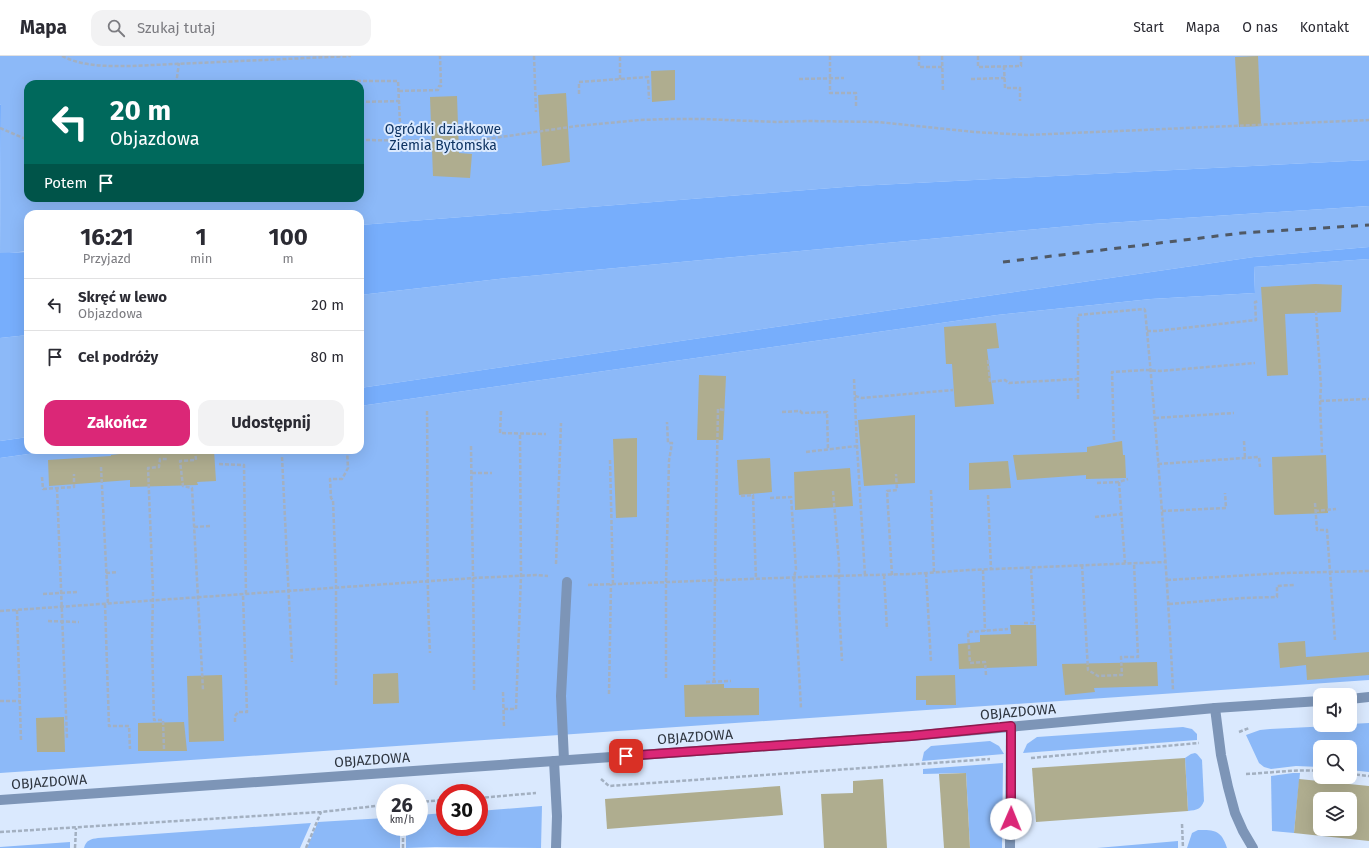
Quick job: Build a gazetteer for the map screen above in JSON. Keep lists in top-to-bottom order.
{
  "streets": {
    "street": ["OBJAZDOWA"]
  },
  "parks": ["Ogródki działkowe Ziemia Bytomska"],
  "page": {
    "header": "Mapa",
    "search": "Szukaj tutaj",
    "nav": [
      "Start",
      "Mapa",
      "O nas",
      "Kontakt"
    ],
    "turn": ["20 m", "Objazdowa"],
    "then": "Potem",
    "eta": [
      "16:21",
      "Przyjazd",
      "1",
      "min",
      "100",
      "m"
    ],
    "list": [
      {
        "name": "Skręć w lewo",
        "note": "Objazdowa",
        "value": "20 m"
      },
      {
        "name": "Cel podróży",
        "value": "80 m"
      }
    ],
    "buttons": ["Zakończ", "Udostępnij"],
    "speed": "26 km/h",
    "limit": "30"
  }
}
